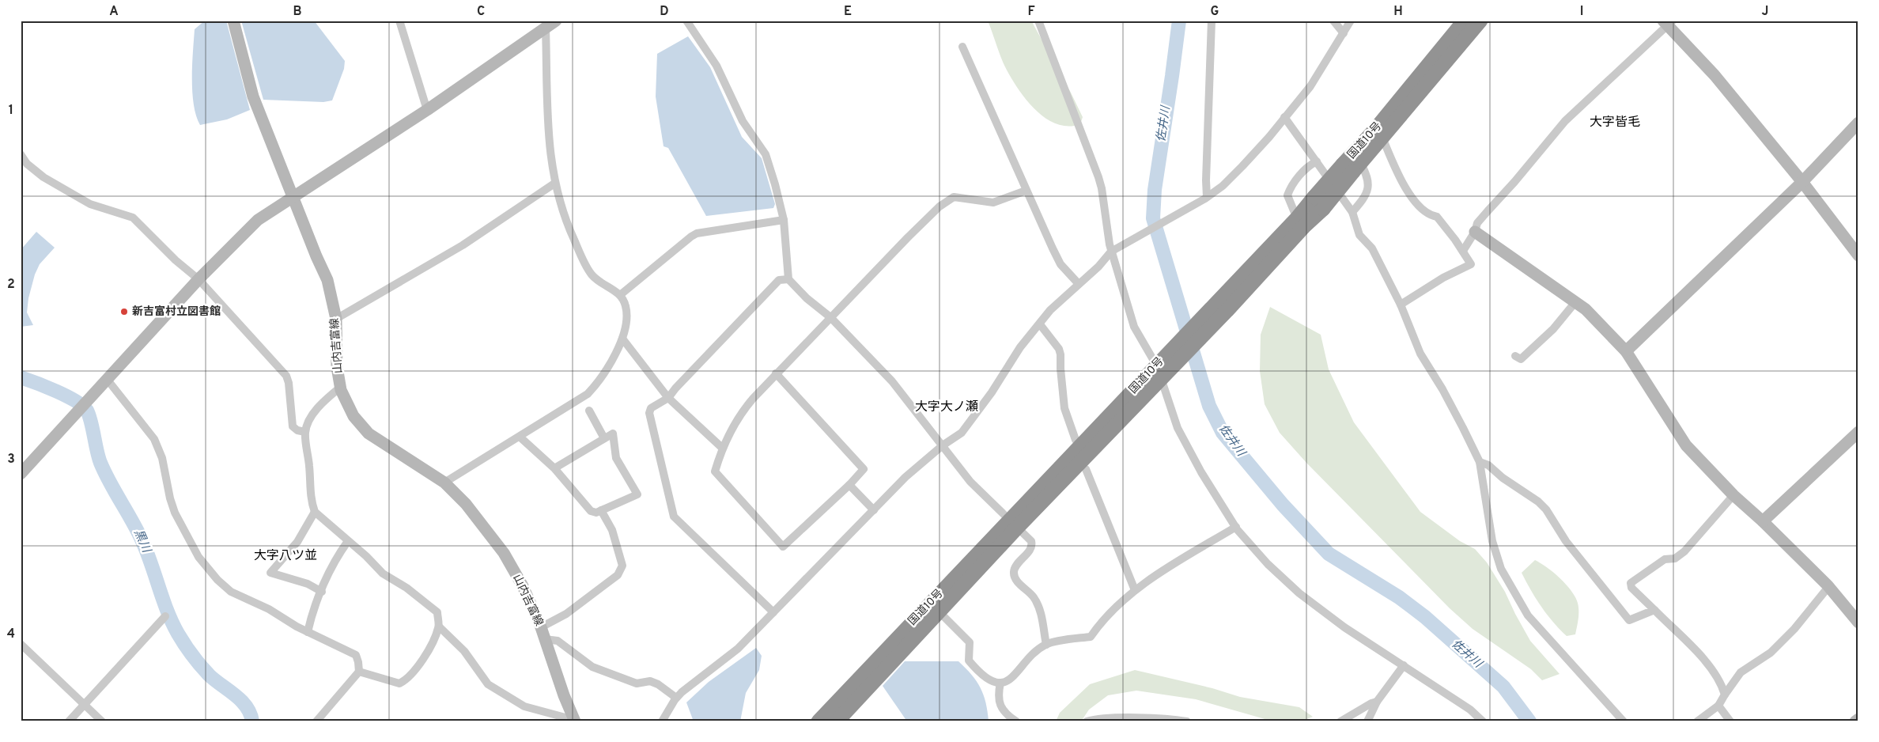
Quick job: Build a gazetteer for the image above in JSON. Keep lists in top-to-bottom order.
{
  "streets": {
    "highway": ["国道10号"],
    "street": ["山内吉富線"]
  },
  "districts": ["大字皆毛", "大字大ノ瀬", "大字八ツ並"],
  "water": ["佐井川", "黒川"],
  "places": ["新吉富村立図書館"],
  "grid": {
    "columns": [
      "A",
      "B",
      "C",
      "D",
      "E",
      "F",
      "G",
      "H",
      "I",
      "J"
    ],
    "rows": [
      "1",
      "2",
      "3",
      "4"
    ]
  }
}
